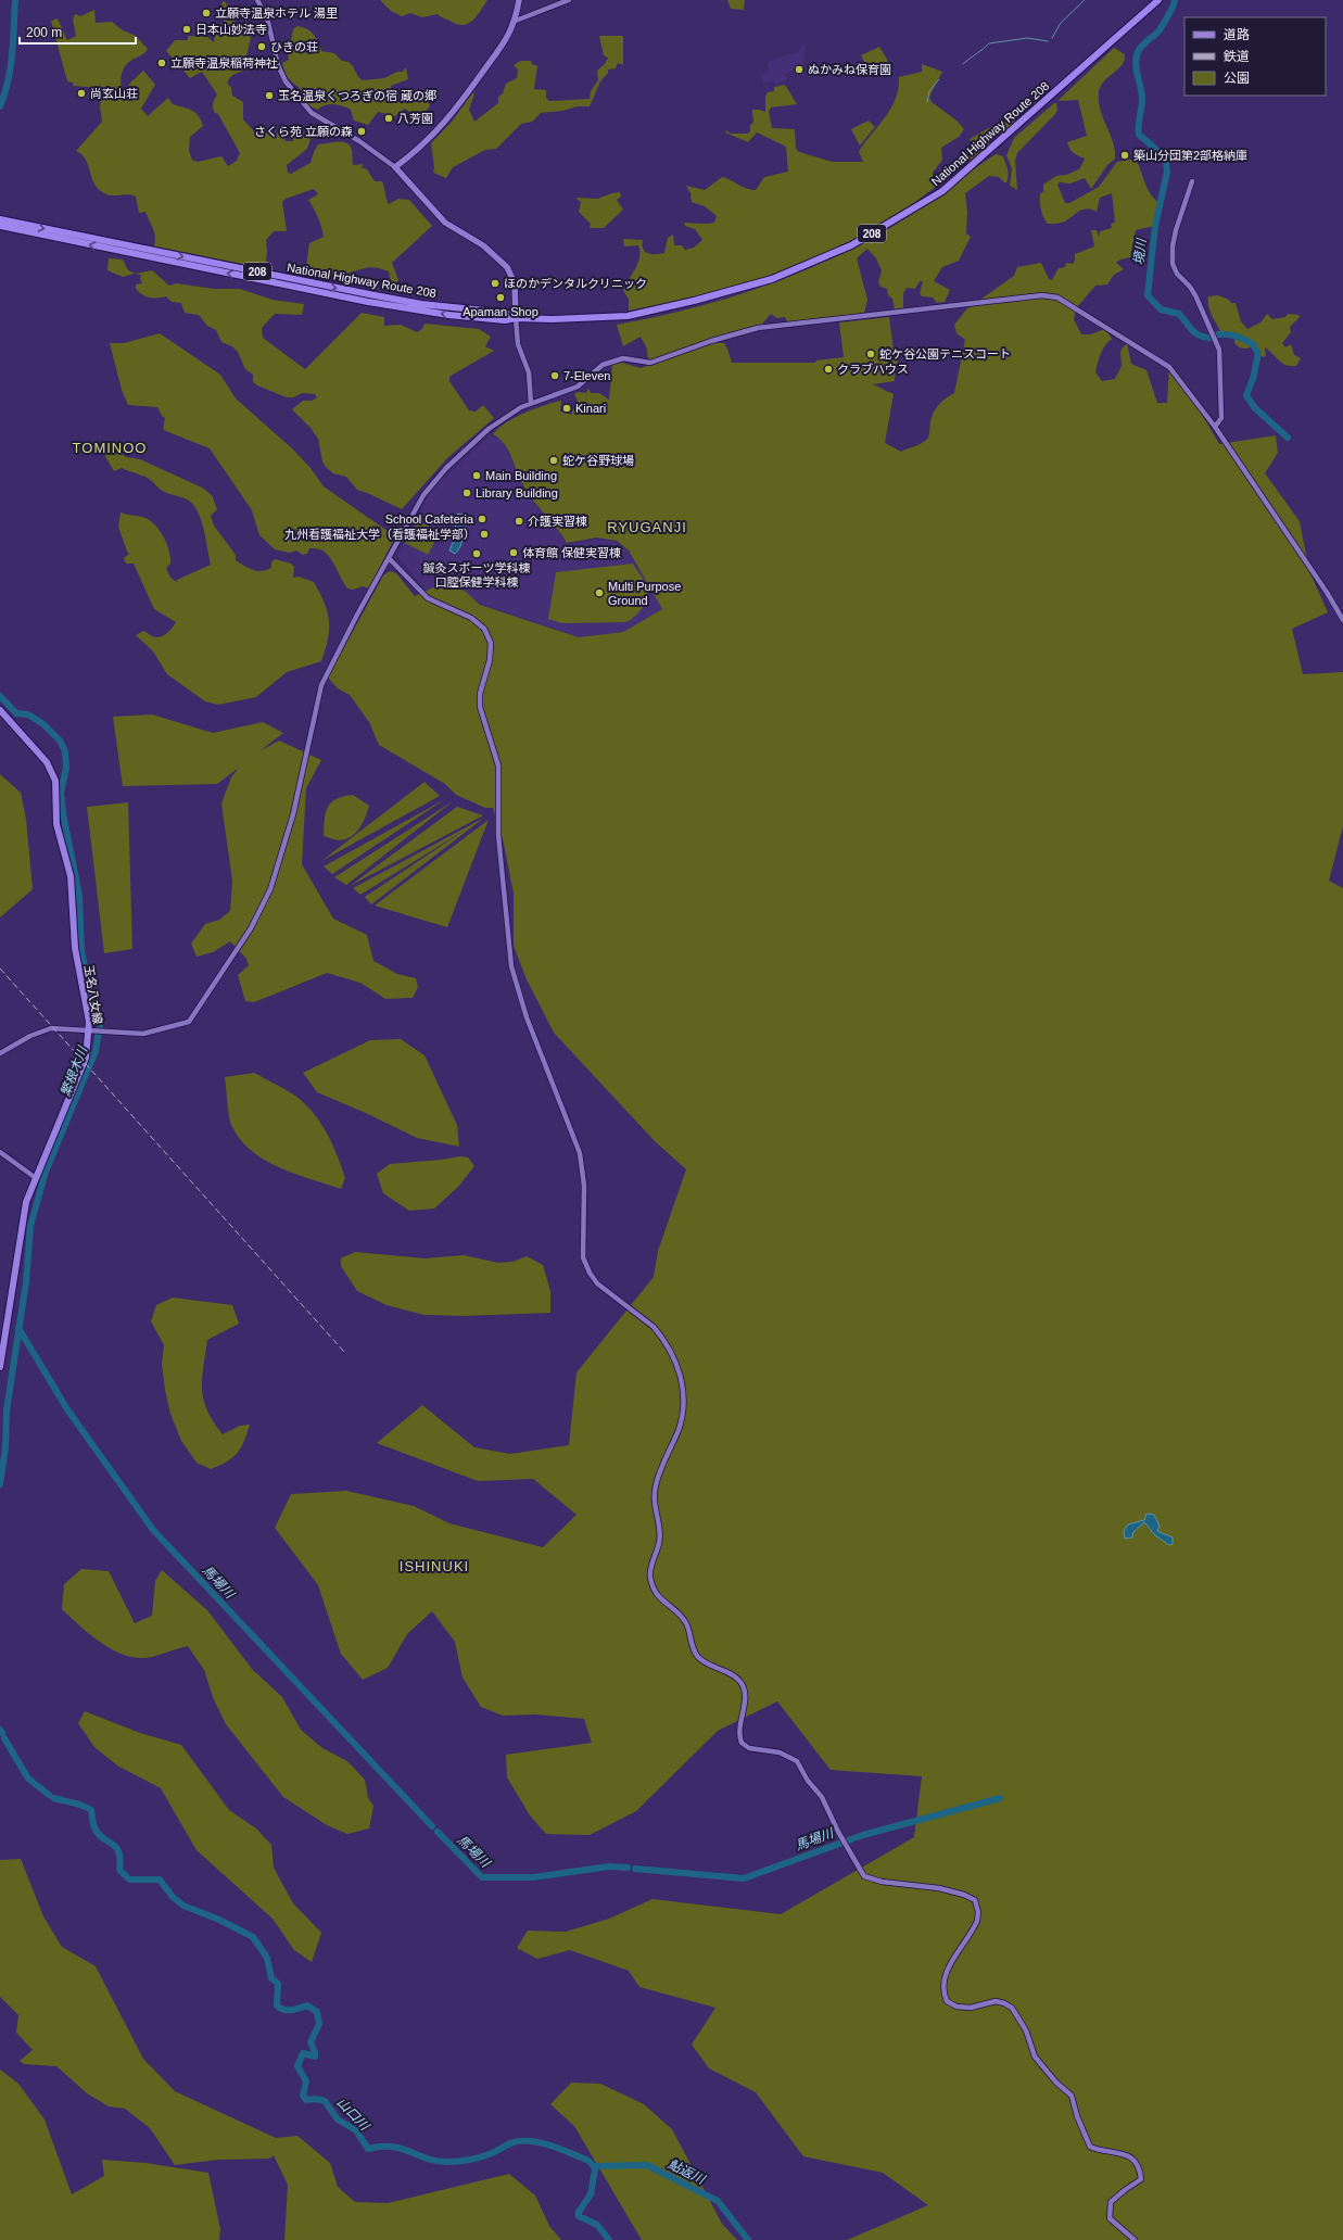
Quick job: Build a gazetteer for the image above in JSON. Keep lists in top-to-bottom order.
{
  "streets": {
    "highway": ["National Highway Route 208", "208"],
    "main road": ["玉名八女線"]
  },
  "districts": ["TOMINOO", "RYUGANJI", "ISHINUKI"],
  "water": [
    "境川",
    "繁根木川",
    "馬場川",
    "山口川",
    "鮎返川"
  ],
  "places": [
    "立願寺温泉ホテル 湯里",
    "日本山妙法寺",
    "ひきの荘",
    "立願寺温泉稲荷神社",
    "ぬかみね保育園",
    "尚玄山荘",
    "玉名温泉くつろぎの宿 蔵の郷",
    "八芳園",
    "さくら苑 立願の森",
    "築山分団第2部格納庫",
    "ほのかデンタルクリニック",
    "Apaman Shop",
    "蛇ケ谷公園テニスコート",
    "クラブハウス",
    "7-Eleven",
    "Kinari",
    "蛇ケ谷野球場",
    "Main Building",
    "Library Building",
    "School Cafeteria",
    "介護実習棟",
    "九州看護福祉大学（看護福祉学部）",
    "体育館 保健実習棟",
    "鍼灸スポーツ学科棟 口腔保健学科棟",
    "Multi Purpose Ground"
  ],
  "legend": ["道路", "鉄道", "公園"],
  "scale_bar": "200 m"
}
